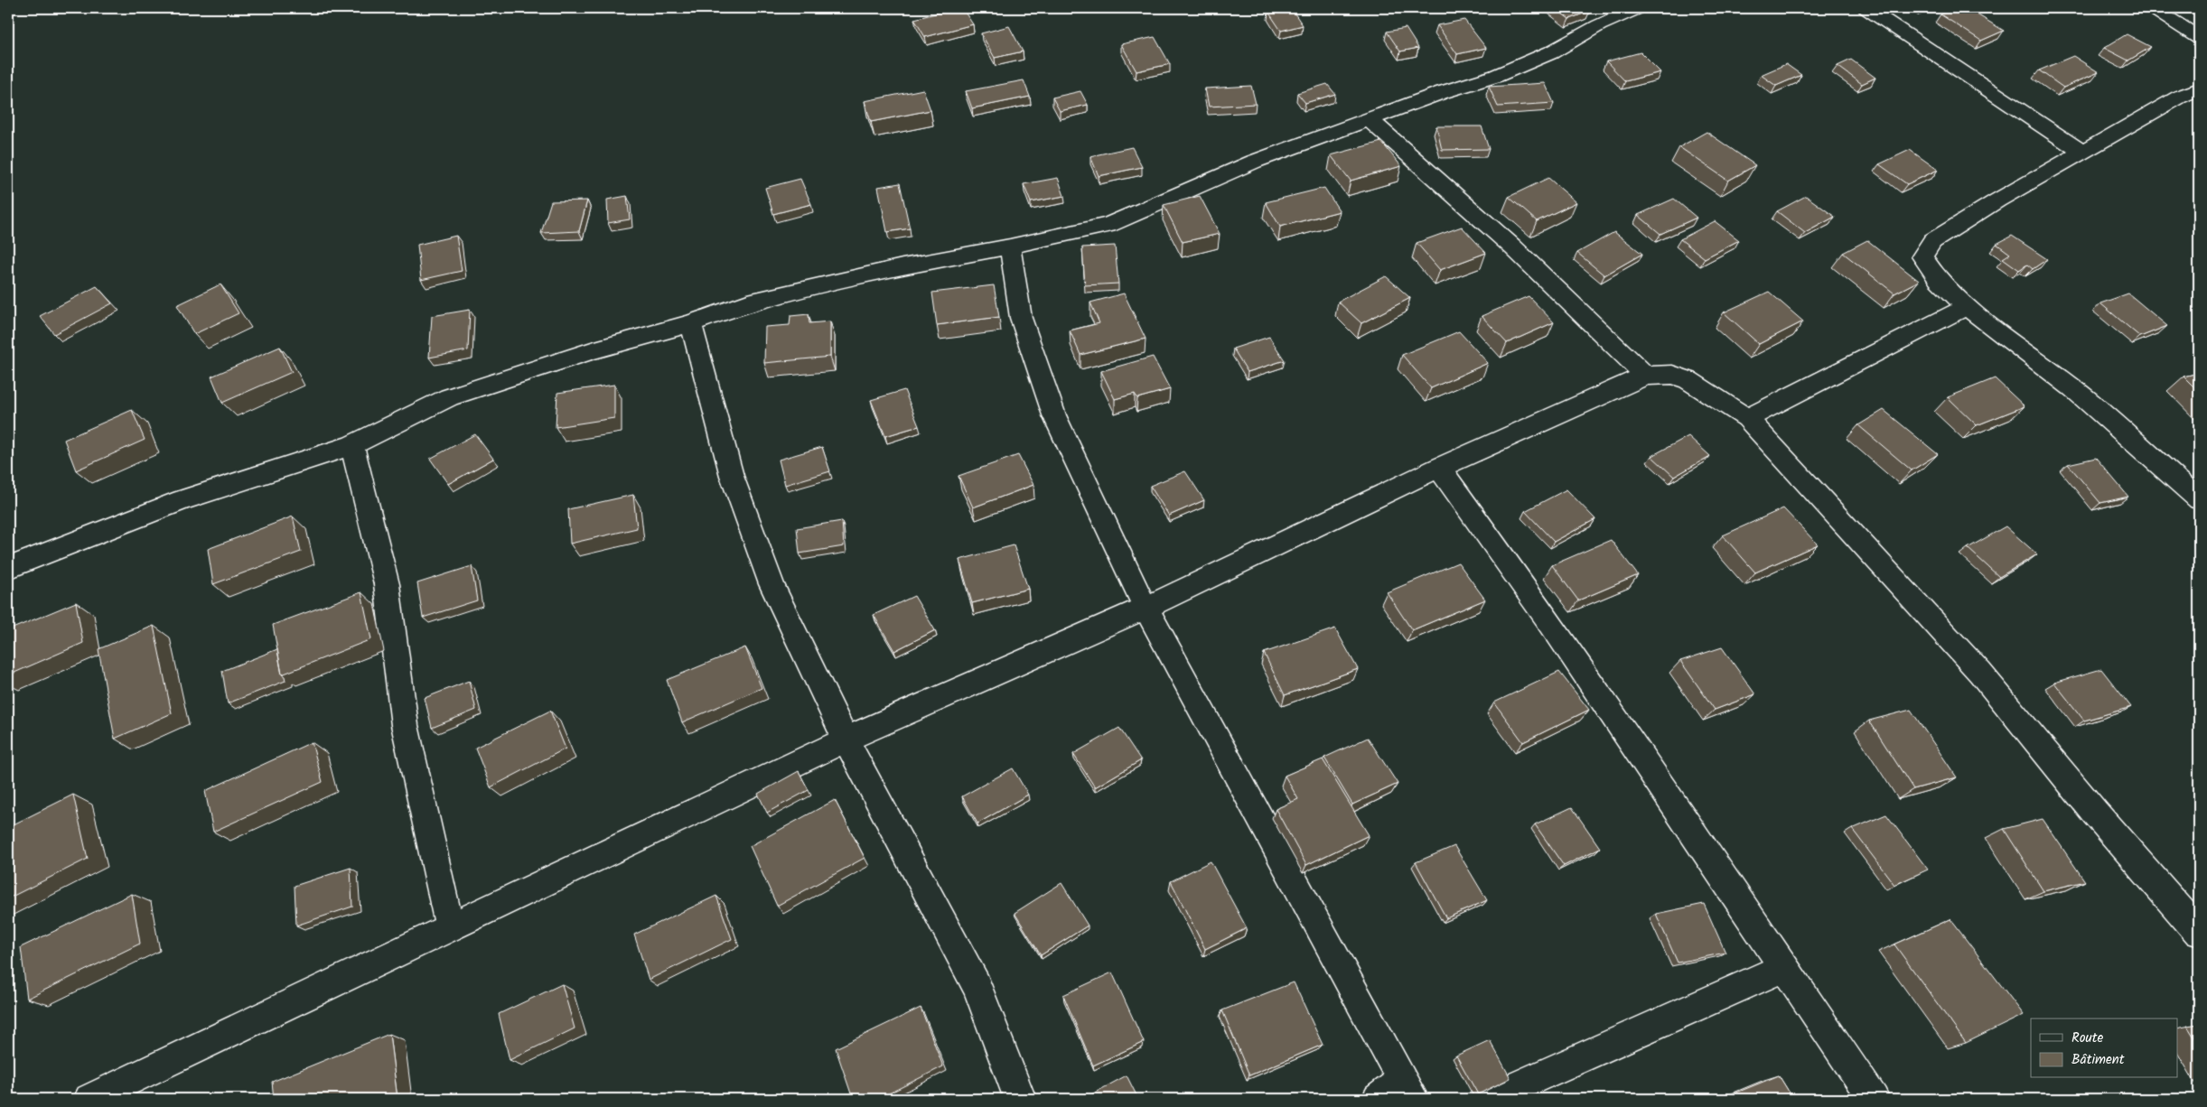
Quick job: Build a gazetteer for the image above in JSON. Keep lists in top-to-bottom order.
{
  "legend": ["Route", "Bâtiment"]
}
